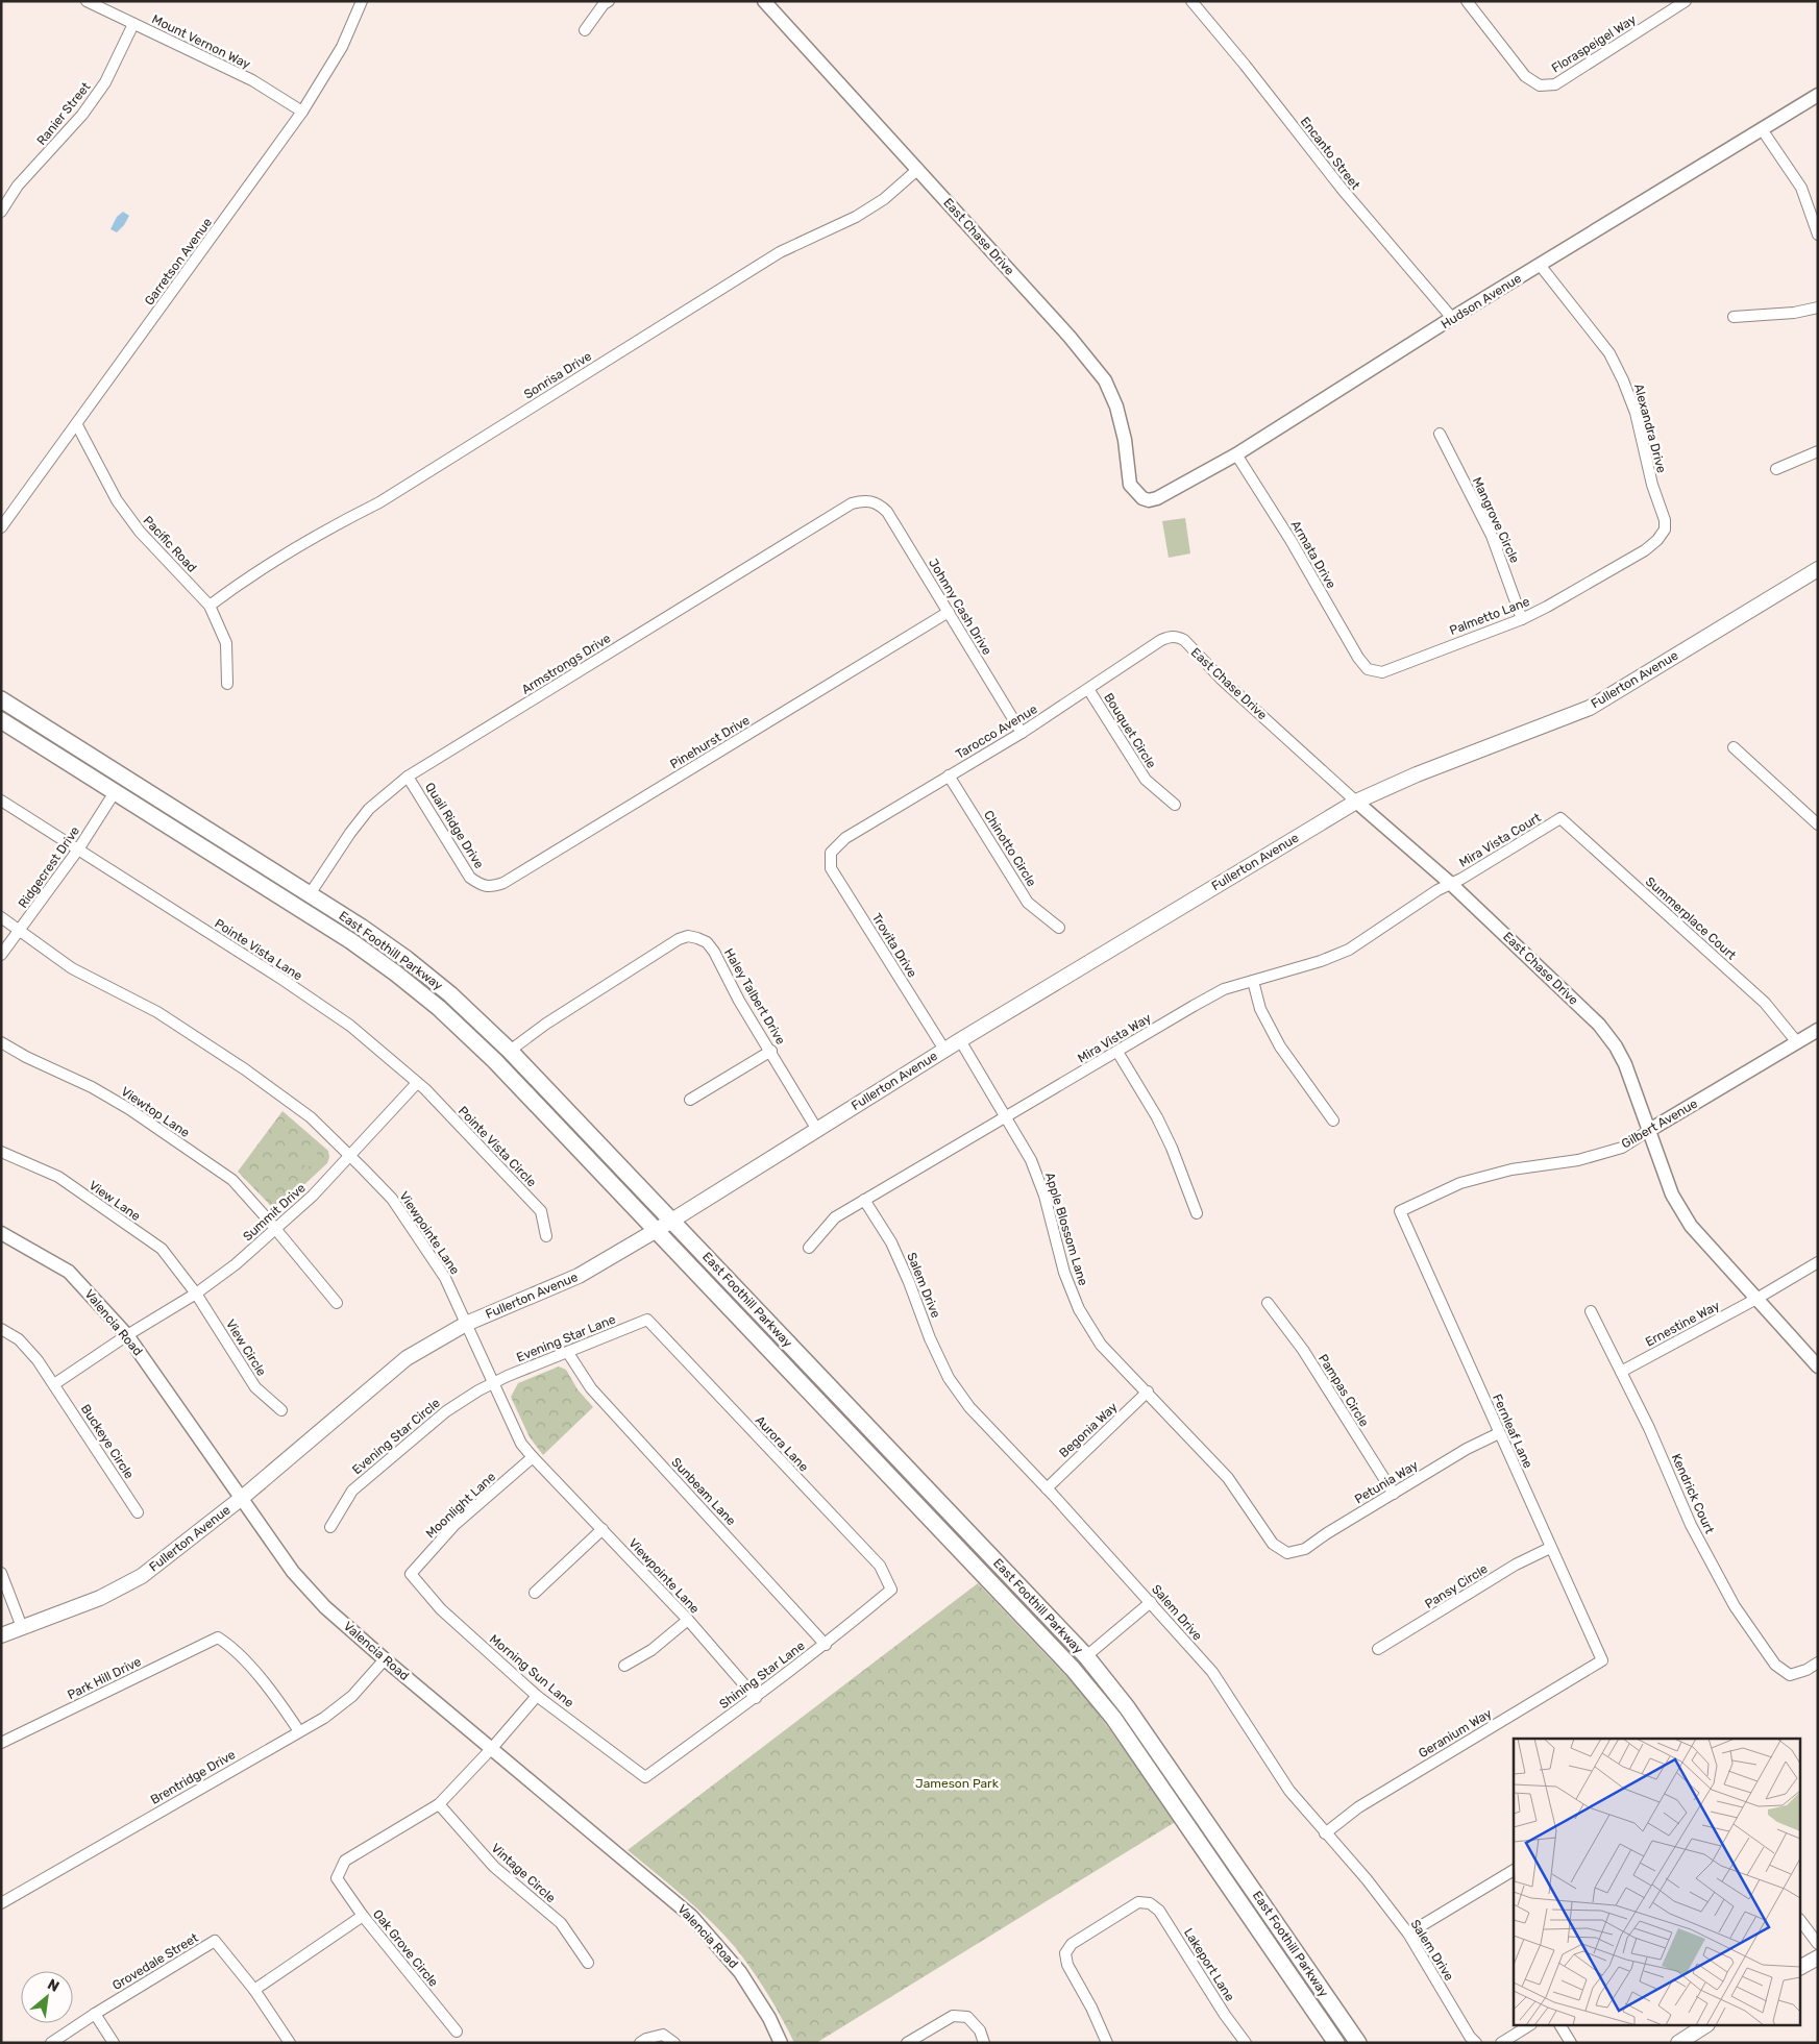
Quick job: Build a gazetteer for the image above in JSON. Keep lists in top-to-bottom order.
{
  "streets": {
    "main road": ["Fullerton Avenue", "East Foothill Parkway"],
    "street": [
      "Mount Vernon Way",
      "Floraspeigel Way",
      "Ranier Street",
      "Encanto Street",
      "East Chase Drive",
      "Garretson Avenue",
      "Hudson Avenue",
      "Sonrisa Drive",
      "Alexandra Drive",
      "Mangrove Circle",
      "Pacific Road",
      "Armata Drive",
      "Johnny Cash Drive",
      "Palmetto Lane",
      "Armstrongs Drive",
      "Bouquet Circle",
      "Tarocco Avenue",
      "Pinehurst Drive",
      "Quail Ridge Drive",
      "Mira Vista Court",
      "Chinotto Circle",
      "Ridgecrest Drive",
      "Summerplace Court",
      "Trovita Drive",
      "Pointe Vista Lane",
      "Haley Talbert Drive",
      "Mira Vista Way",
      "Viewtop Lane",
      "Gilbert Avenue",
      "Pointe Vista Circle",
      "View Lane",
      "Summit Drive",
      "Apple Blossom Lane",
      "Viewpointe Lane",
      "Salem Drive",
      "Valencia Road",
      "Ernestine Way",
      "Evening Star Lane",
      "View Circle",
      "Pampas Circle",
      "Begonia Way",
      "Fernleaf Lane",
      "Evening Star Circle",
      "Buckeye Circle",
      "Aurora Lane",
      "Petunia Way",
      "Sunbeam Lane",
      "Kendrick Court",
      "Moonlight Lane",
      "Pansy Circle",
      "Morning Sun Lane",
      "Shining Star Lane",
      "Park Hill Drive",
      "Geranium Way",
      "Brentridge Drive",
      "Vintage Circle",
      "Oak Grove Circle",
      "Grovedale Street",
      "Lakeport Lane"
    ]
  },
  "crossings": [
    ["Mount Vernon Way", "Ranier Street"],
    ["Mount Vernon Way", "Garretson Avenue"],
    ["Encanto Street", "Hudson Avenue"],
    ["East Chase Drive", "Hudson Avenue"],
    ["East Chase Drive", "Sonrisa Drive"],
    ["East Chase Drive", "Fullerton Avenue"],
    ["East Chase Drive", "Tarocco Avenue"],
    ["East Chase Drive", "Mira Vista Court"],
    ["East Chase Drive", "Mira Vista Way"],
    ["East Chase Drive", "Gilbert Avenue"],
    ["East Chase Drive", "Ernestine Way"],
    ["Garretson Avenue", "Pacific Road"],
    ["Hudson Avenue", "Alexandra Drive"],
    ["Hudson Avenue", "Armata Drive"],
    ["Sonrisa Drive", "Pacific Road"],
    ["Alexandra Drive", "Palmetto Lane"],
    ["Mangrove Circle", "Palmetto Lane"],
    ["Armata Drive", "Palmetto Lane"],
    ["Johnny Cash Drive", "Armstrongs Drive"],
    ["Johnny Cash Drive", "Tarocco Avenue"],
    ["Johnny Cash Drive", "Pinehurst Drive"],
    ["Armstrongs Drive", "Quail Ridge Drive"],
    ["Armstrongs Drive", "East Foothill Parkway"],
    ["Fullerton Avenue", "Trovita Drive"],
    ["Fullerton Avenue", "East Foothill Parkway"],
    ["Fullerton Avenue", "Haley Talbert Drive"],
    ["Fullerton Avenue", "Apple Blossom Lane"],
    ["Fullerton Avenue", "Viewpointe Lane"],
    ["Fullerton Avenue", "Valencia Road"],
    ["Bouquet Circle", "Tarocco Avenue"],
    ["Tarocco Avenue", "Chinotto Circle"],
    ["Tarocco Avenue", "Trovita Drive"],
    ["Pinehurst Drive", "Quail Ridge Drive"],
    ["Mira Vista Court", "Summerplace Court"],
    ["Mira Vista Court", "Mira Vista Way"],
    ["Ridgecrest Drive", "Pointe Vista Lane"],
    ["Ridgecrest Drive", "East Foothill Parkway"],
    ["Ridgecrest Drive", "Viewpointe Lane"],
    ["Summerplace Court", "Gilbert Avenue"],
    ["Pointe Vista Lane", "Pointe Vista Circle"],
    ["Pointe Vista Lane", "Summit Drive"],
    ["East Foothill Parkway", "Haley Talbert Drive"],
    ["Mira Vista Way", "Apple Blossom Lane"],
    ["Mira Vista Way", "Salem Drive"],
    ["Viewtop Lane", "Summit Drive"],
    ["Gilbert Avenue", "Fernleaf Lane"],
    ["Pointe Vista Circle", "Summit Drive"],
    ["View Lane", "Summit Drive"],
    ["View Lane", "View Circle"],
    ["Summit Drive", "Viewpointe Lane"],
    ["Summit Drive", "Valencia Road"],
    ["Summit Drive", "View Circle"],
    ["Summit Drive", "Buckeye Circle"],
    ["Apple Blossom Lane", "Begonia Way"],
    ["Apple Blossom Lane", "Petunia Way"],
    ["Viewpointe Lane", "Evening Star Lane"],
    ["Viewpointe Lane", "Evening Star Circle"],
    ["Viewpointe Lane", "Moonlight Lane"],
    ["Viewpointe Lane", "Shining Star Lane"],
    ["Salem Drive", "Begonia Way"],
    ["Salem Drive", "Geranium Way"],
    ["Valencia Road", "Brentridge Drive"],
    ["Ernestine Way", "Kendrick Court"],
    ["Evening Star Lane", "Evening Star Circle"],
    ["Evening Star Lane", "Aurora Lane"],
    ["Evening Star Lane", "Sunbeam Lane"],
    ["Pampas Circle", "Petunia Way"],
    ["Fernleaf Lane", "Petunia Way"],
    ["Fernleaf Lane", "Pansy Circle"],
    ["Fernleaf Lane", "Geranium Way"],
    ["Aurora Lane", "Shining Star Lane"],
    ["Sunbeam Lane", "Shining Star Lane"],
    ["Moonlight Lane", "Morning Sun Lane"],
    ["Morning Sun Lane", "Shining Star Lane"],
    ["Park Hill Drive", "Brentridge Drive"],
    ["Vintage Circle", "Oak Grove Circle"]
  ],
  "parks": ["Jameson Park"],
  "north": "top right"
}
